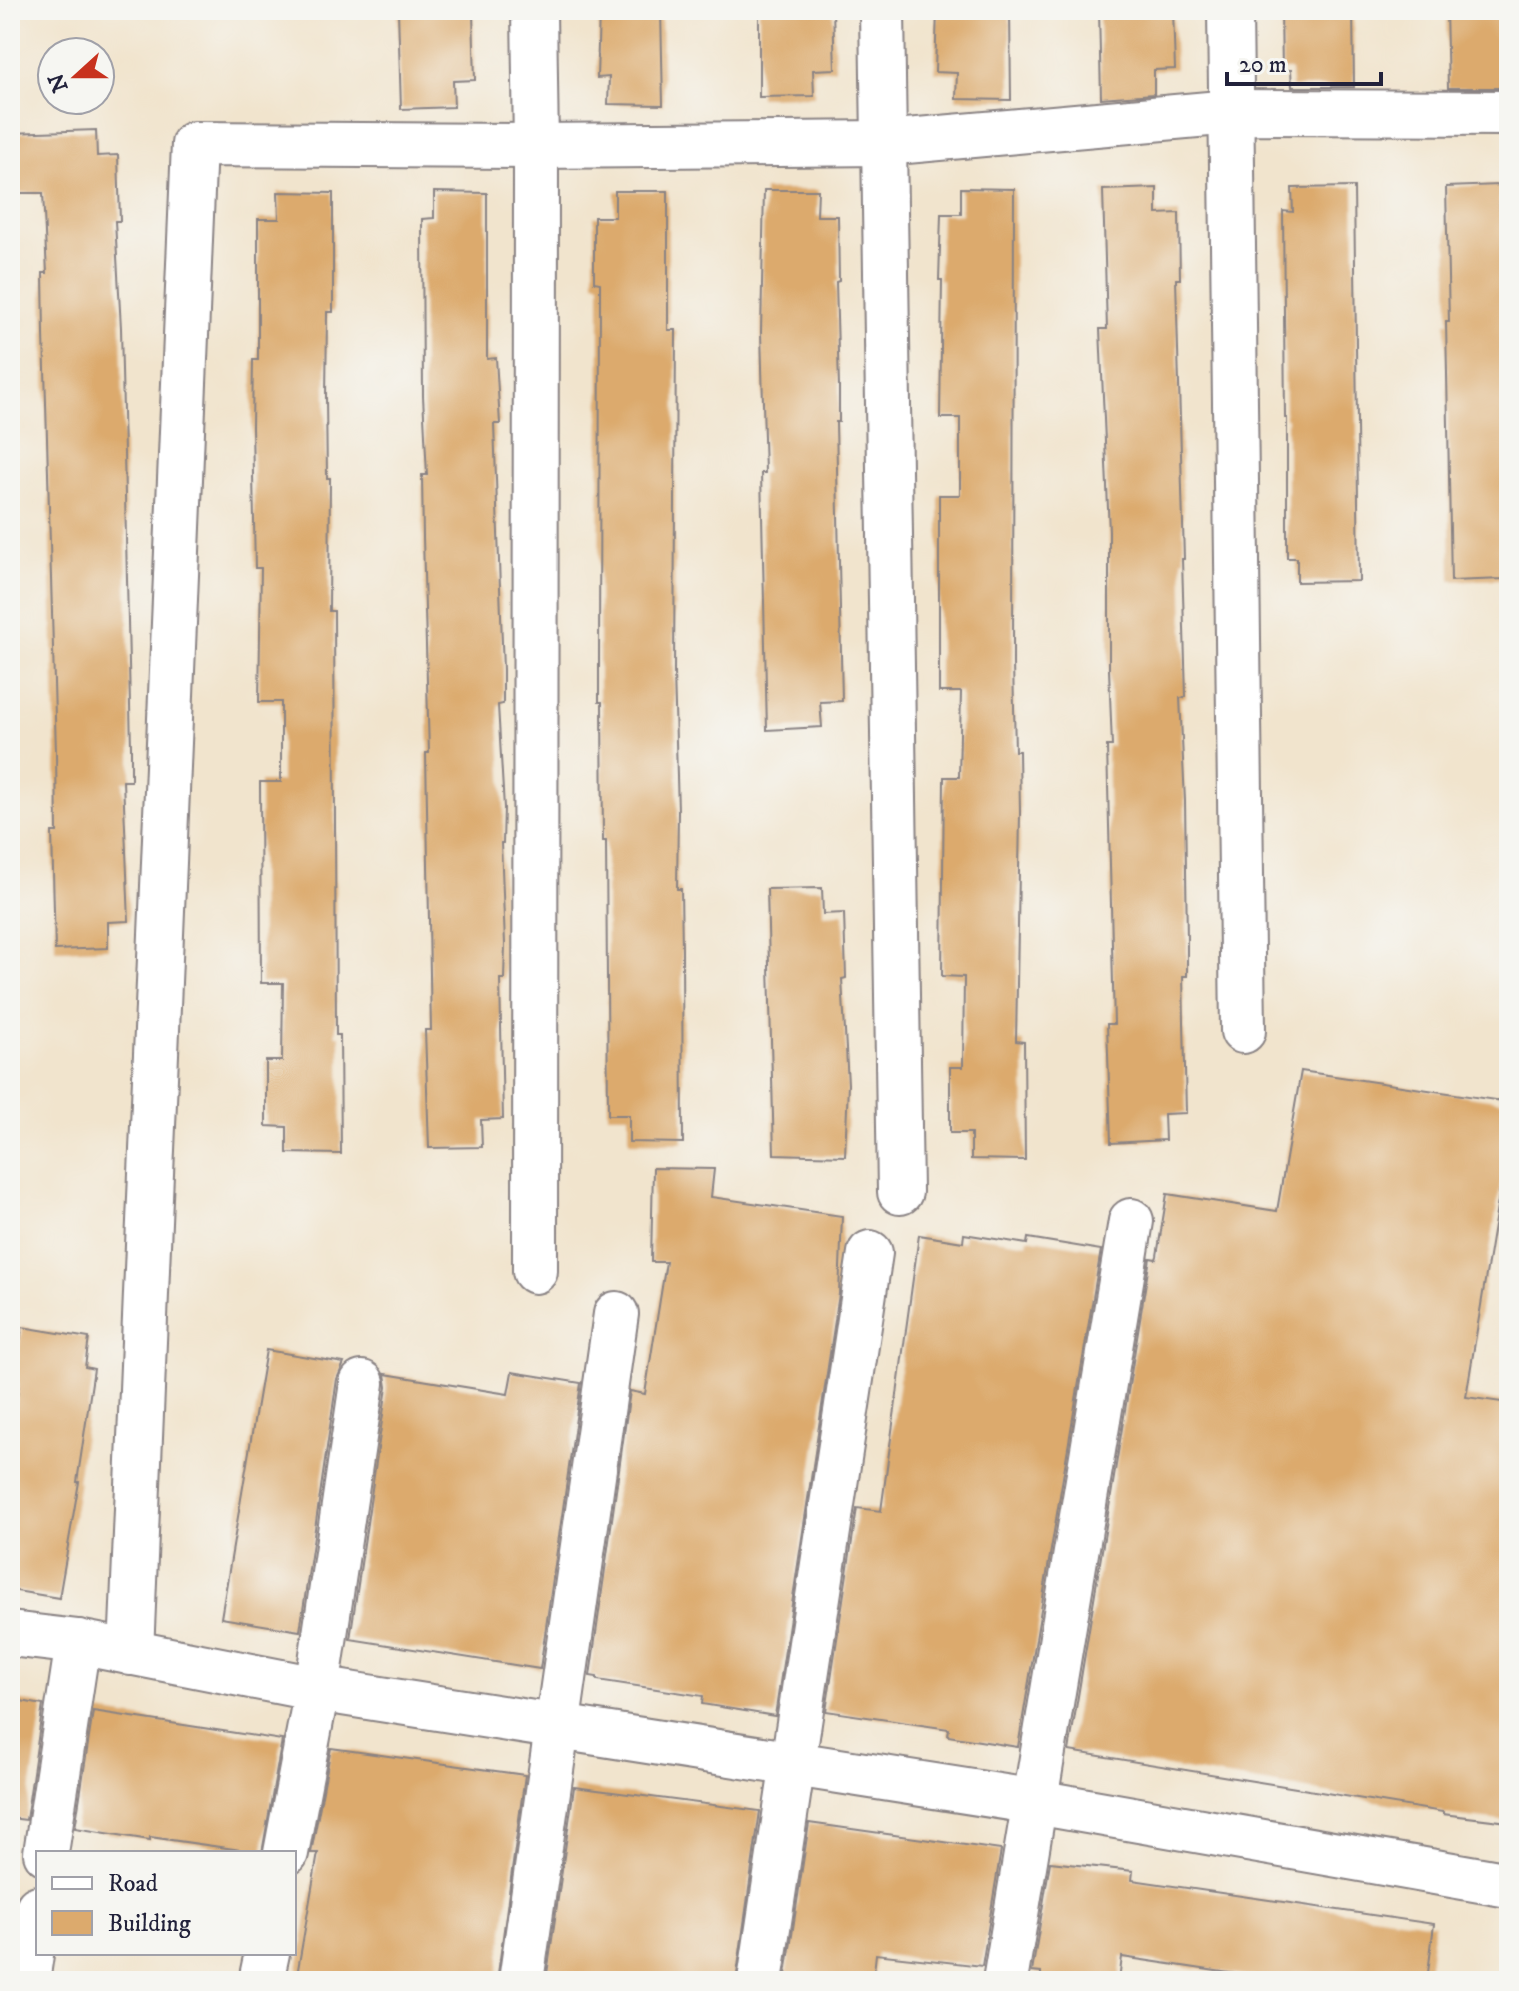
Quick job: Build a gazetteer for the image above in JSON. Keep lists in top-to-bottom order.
{
  "legend": ["Road", "Building"],
  "scale_bar": "20 m",
  "north": "left"
}
